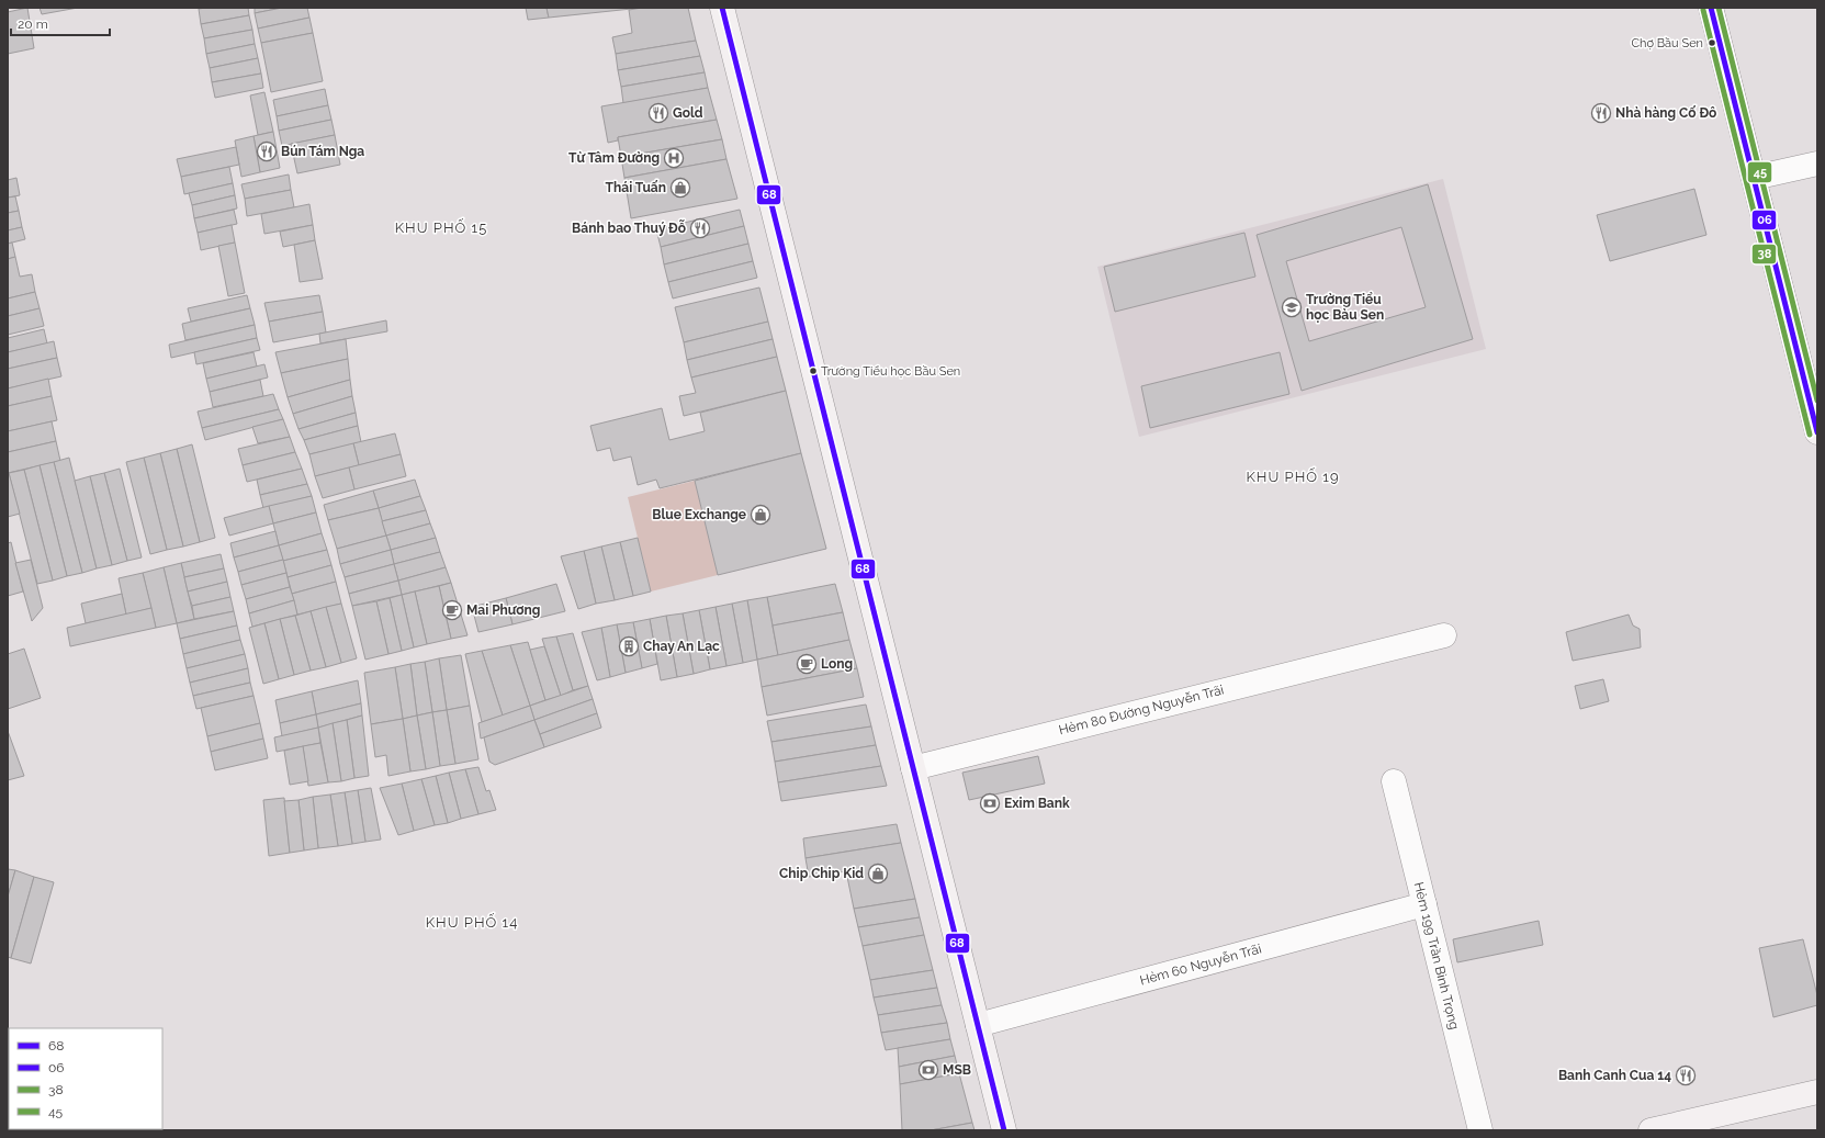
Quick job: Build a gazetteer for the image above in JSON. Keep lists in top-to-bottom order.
{
  "streets": {
    "street": ["Hẻm 80 Đường Nguyễn Trãi", "Hẻm 199 Trần Bình Trọng", "Hẻm 60 Nguyễn Trãi"]
  },
  "crossings": [
    ["Hẻm 199 Trần Bình Trọng", "Hẻm 60 Nguyễn Trãi"]
  ],
  "districts": ["KHU PHỐ 15", "KHU PHỐ 19", "KHU PHỐ 14"],
  "places": {
    "other": ["Chợ Bầu Sen", "Trường Tiểu học Bầu Sen"],
    "restaurant": [
      "Gold",
      "Nhà hàng Cố Đô",
      "Bún Tám Nga",
      "Bánh bao Thuý Đỗ",
      "Banh Canh Cua 14"
    ],
    "hospital": ["Từ Tâm Đường"],
    "shop": ["Thái Tuấn", "Blue Exchange", "Chip Chip Kid"],
    "school or university": ["Trường Tiểu học Bàu Sen"],
    "cafe": ["Mai Phương", "Long"],
    "building": ["Chay An Lạc"],
    "bank": ["Exim Bank", "MSB"]
  },
  "lines": [
    "transit line 68",
    "transit line 06",
    "transit line 45",
    "transit line 38"
  ],
  "legend": [
    "68",
    "06",
    "38",
    "45"
  ],
  "scale_bar": "20 m"
}
